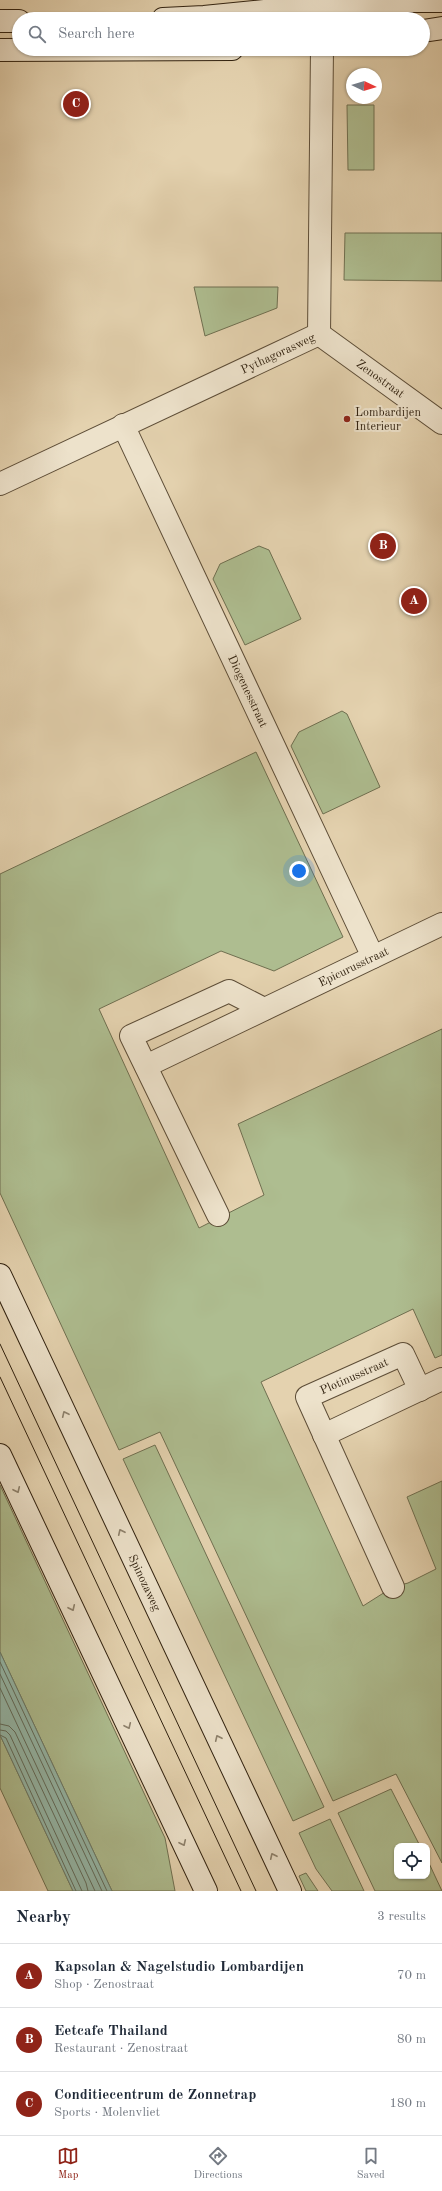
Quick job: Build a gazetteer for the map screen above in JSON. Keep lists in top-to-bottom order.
{
  "streets": {
    "street": [
      "Pythagorasweg",
      "Zenostraat",
      "Diogenesstraat",
      "Epicurusstraat",
      "Plotinusstraat",
      "Spinozaweg"
    ]
  },
  "crossings": [
    ["Pythagorasweg", "Zenostraat"],
    ["Pythagorasweg", "Diogenesstraat"],
    ["Diogenesstraat", "Epicurusstraat"]
  ],
  "places": ["Lombardijen Interieur"],
  "north": "right",
  "page": {
    "search": "Search here",
    "pins": ["C", "B", "A"],
    "heading": ["Nearby", "3 results"],
    "list": [
      {
        "mark": "A",
        "name": "Kapsolan & Nagelstudio Lombardijen",
        "note": "Shop · Zenostraat",
        "value": "70 m"
      },
      {
        "mark": "B",
        "name": "Eetcafe Thailand",
        "note": "Restaurant · Zenostraat",
        "value": "80 m"
      },
      {
        "mark": "C",
        "name": "Conditiecentrum de Zonnetrap",
        "note": "Sports · Molenvliet",
        "value": "180 m"
      }
    ],
    "nav": ["Map", "Directions", "Saved"]
  }
}
